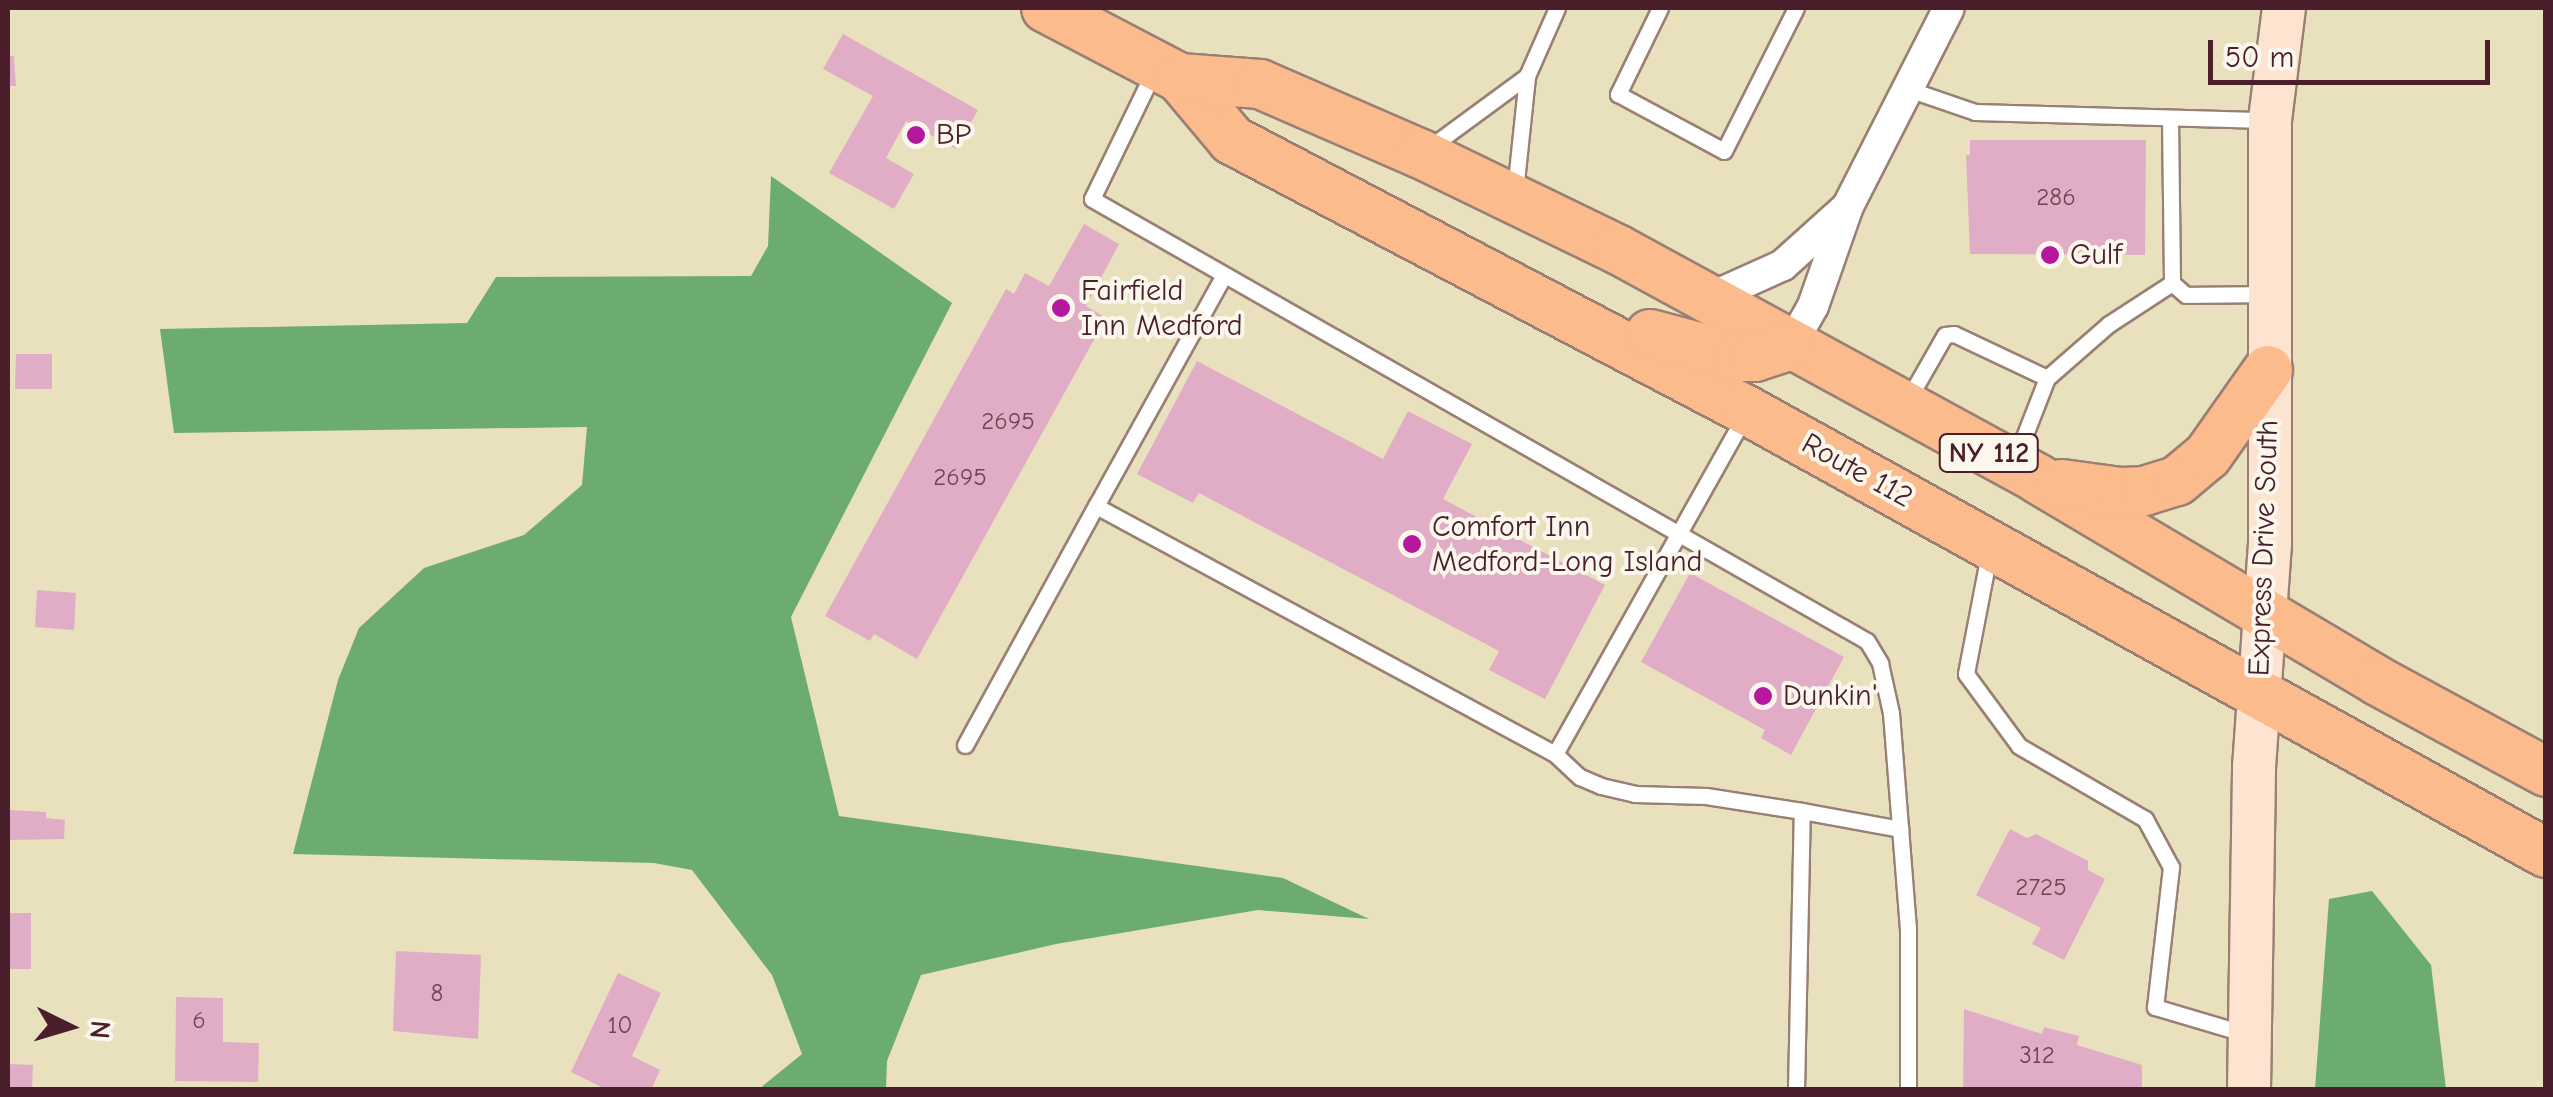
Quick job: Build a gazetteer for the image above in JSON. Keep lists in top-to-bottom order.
{
  "streets": {
    "main road": ["NY 112", "Route 112", "Express Drive South"]
  },
  "crossings": [
    ["Route 112", "Express Drive South"]
  ],
  "places": [
    "BP",
    "Gulf",
    "Fairfield Inn Medford",
    "Comfort Inn Medford-Long Island",
    "Dunkin'"
  ],
  "house_numbers": [
    "286",
    "2695",
    "2695",
    "2725",
    "8",
    "6",
    "10",
    "312"
  ],
  "scale_bar": "50 m",
  "north": "right"
}
